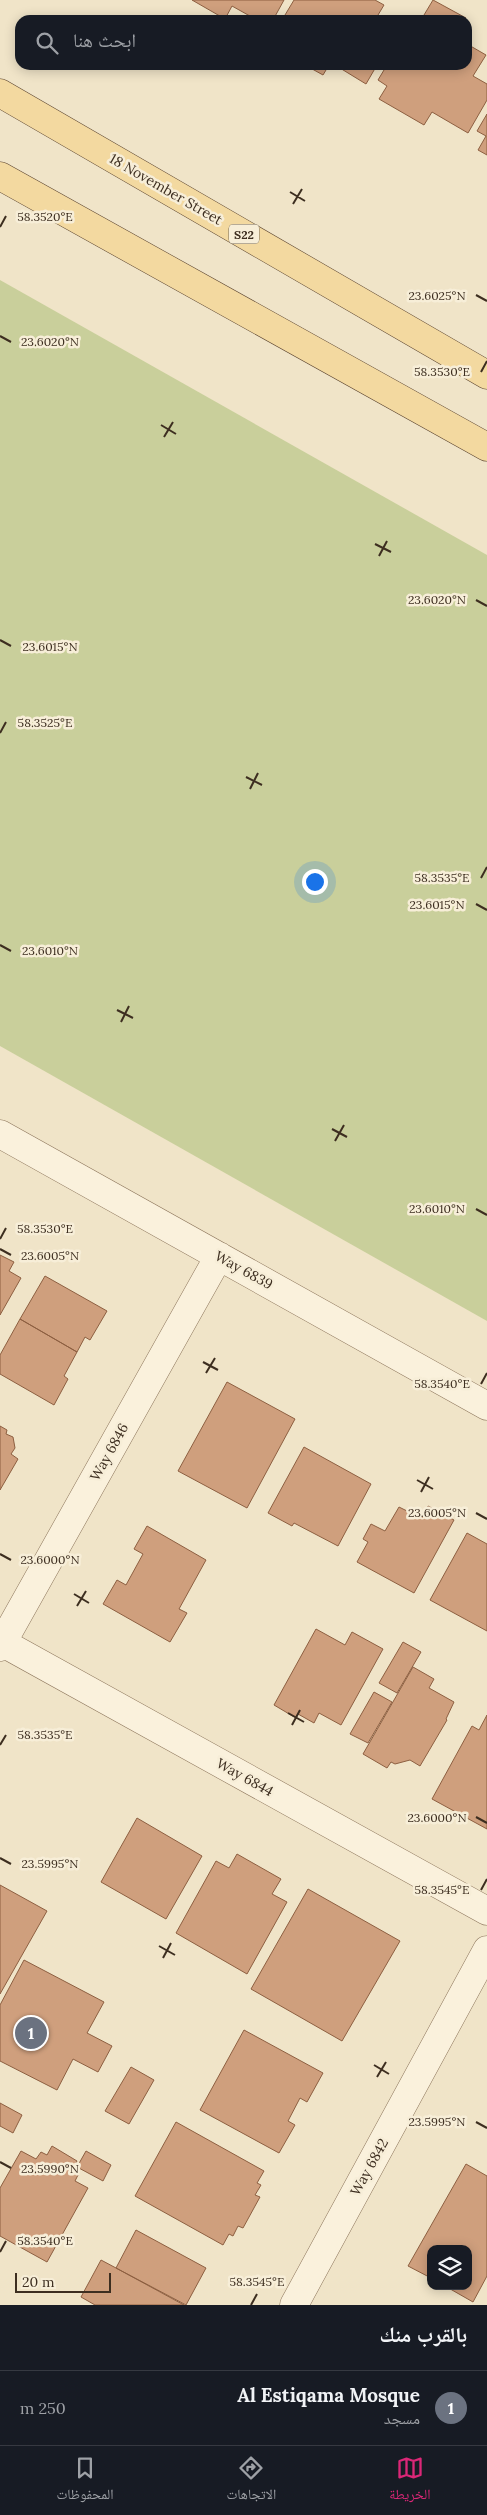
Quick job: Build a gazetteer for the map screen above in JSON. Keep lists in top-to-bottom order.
{
  "streets": {
    "main road": ["18 November Street", "S22"],
    "street": [
      "Way 6839",
      "Way 6846",
      "Way 6844",
      "Way 6842"
    ]
  },
  "crossings": [
    ["Way 6839", "Way 6846"],
    ["Way 6846", "Way 6844"]
  ],
  "scale_bar": "20 m",
  "page": {
    "search": "ابحث هنا",
    "pins": "1",
    "scale": "20 m",
    "heading": "بالقرب منك",
    "list": [
      {
        "mark": "1",
        "name": "Al Estiqama Mosque",
        "note": "مسجد",
        "value": "250 m"
      }
    ],
    "nav": ["الخريطة", "الاتجاهات", "المحفوظات"]
  },
  "coordinates": [
    "58.3520°E",
    "23.6025°N",
    "23.6020°N",
    "58.3530°E",
    "23.6015°N",
    "58.3525°E",
    "58.3535°E",
    "23.6010°N",
    "23.6005°N",
    "58.3540°E",
    "23.6000°N",
    "23.5995°N",
    "58.3545°E",
    "23.5990°N"
  ]
}
